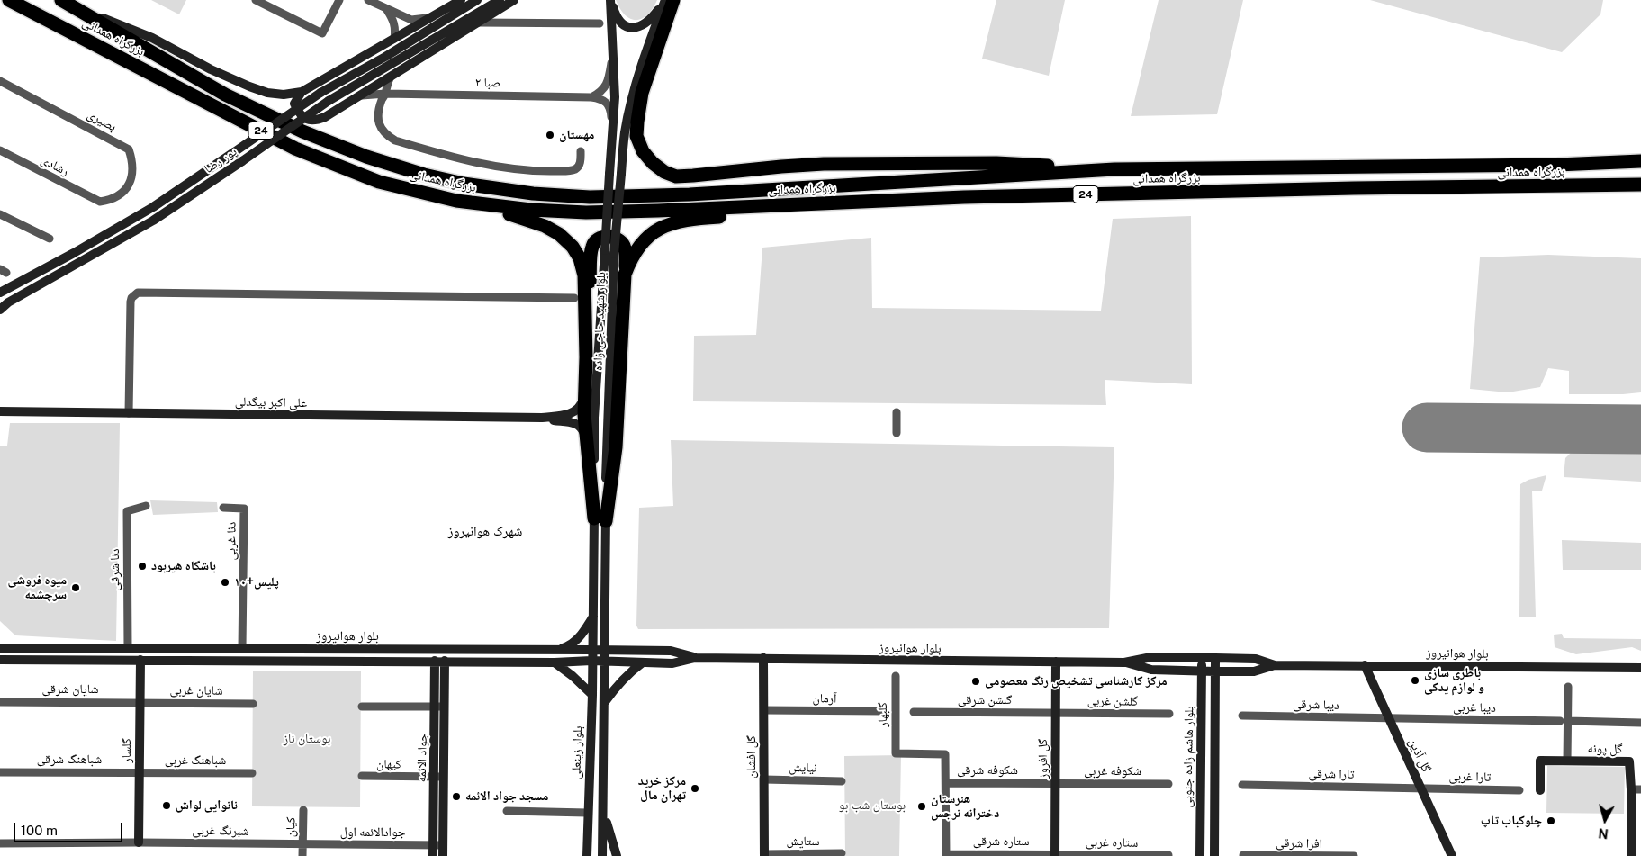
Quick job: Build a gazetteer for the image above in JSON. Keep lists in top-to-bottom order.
{
  "streets": {
    "highway": ["بزرگراه همدانی", "24"],
    "main road": [
      "پور رضا",
      "بلوار شهید حاجی زاده",
      "علی اکبر بیگدلی",
      "بلوار هوانیروز",
      "گل پونه",
      "گلسار",
      "بلوار زینعلی",
      "گل آذین",
      "گل افشان",
      "بلوار هاشم زاده جنوبی",
      "جواد الائمه",
      "گل افروز"
    ],
    "street": [
      "صبا ۲",
      "بصیری",
      "رشادی",
      "دنا غربی",
      "دنا شرقی",
      "شایان شرقی",
      "شایان غربی",
      "آرمان",
      "گلشن شرقی",
      "گلشن غربی",
      "دیبا شرقی",
      "دیبا غربی",
      "گلبهار",
      "شباهنگ شرقی",
      "شباهنگ غربی",
      "کیهان",
      "نیایش",
      "شکوفه شرقی",
      "شکوفه غربی",
      "تارا شرقی",
      "تارا غربی",
      "کیان",
      "شبرنگ غربی",
      "جوادالائمه اول",
      "ستایش",
      "ستاره شرقی",
      "ستاره غربی",
      "افرا شرقی"
    ]
  },
  "crossings": [
    ["بصیری", "رشادی"],
    ["بلوار شهید حاجی زاده", "بلوار هوانیروز"],
    ["بلوار شهید حاجی زاده", "بلوار زینعلی"],
    ["دنا غربی", "بلوار هوانیروز"],
    ["دنا شرقی", "بلوار هوانیروز"],
    ["بلوار هوانیروز", "گلسار"],
    ["بلوار هوانیروز", "بلوار زینعلی"],
    ["بلوار هوانیروز", "گل آذین"],
    ["بلوار هوانیروز", "گل افشان"],
    ["بلوار هوانیروز", "بلوار هاشم زاده جنوبی"],
    ["بلوار هوانیروز", "جواد الائمه"],
    ["بلوار هوانیروز", "گل افروز"],
    ["شایان شرقی", "شایان غربی"],
    ["شایان شرقی", "گلسار"],
    ["شایان غربی", "گلسار"],
    ["آرمان", "گل افشان"],
    ["گلشن شرقی", "گلشن غربی"],
    ["گلشن شرقی", "گل افروز"],
    ["گلشن غربی", "گل افروز"],
    ["دیبا شرقی", "دیبا غربی"],
    ["دیبا شرقی", "گل آذین"],
    ["دیبا غربی", "گل آذین"],
    ["گلبهار", "شکوفه شرقی"],
    ["گلسار", "شباهنگ شرقی"],
    ["گلسار", "شباهنگ غربی"],
    ["گلسار", "شبرنگ غربی"],
    ["گل آذین", "تارا شرقی"],
    ["گل آذین", "تارا غربی"],
    ["گل افشان", "نیایش"],
    ["گل افشان", "ستایش"],
    ["جواد الائمه", "کیهان"],
    ["جواد الائمه", "جوادالائمه اول"],
    ["گل افروز", "شکوفه شرقی"],
    ["گل افروز", "شکوفه غربی"],
    ["گل افروز", "ستاره شرقی"],
    ["گل افروز", "ستاره غربی"],
    ["شباهنگ شرقی", "شباهنگ غربی"],
    ["شکوفه شرقی", "شکوفه غربی"],
    ["تارا شرقی", "تارا غربی"],
    ["کیان", "شبرنگ غربی"],
    ["کیان", "جوادالائمه اول"],
    ["شبرنگ غربی", "جوادالائمه اول"],
    ["ستاره شرقی", "ستاره غربی"]
  ],
  "districts": ["شهرک هوانیروز"],
  "parks": ["بوستان ناز", "بوستان شب بو"],
  "places": [
    "مهستان",
    "باشگاه هیربود",
    "پلیس+۱۰",
    "میوه فروشی سرچشمه",
    "باطری سازی و لوازم یدکی",
    "مرکز کارشناسی تشخیص رنگ معصومی",
    "مرکز خرید تهران مال",
    "مسجد جواد الائمه",
    "نانوایی لواش",
    "هنرستان دخترانه نرجس",
    "چلوکباب تاپ"
  ],
  "scale_bar": "100 m",
  "north": "bottom"
}
